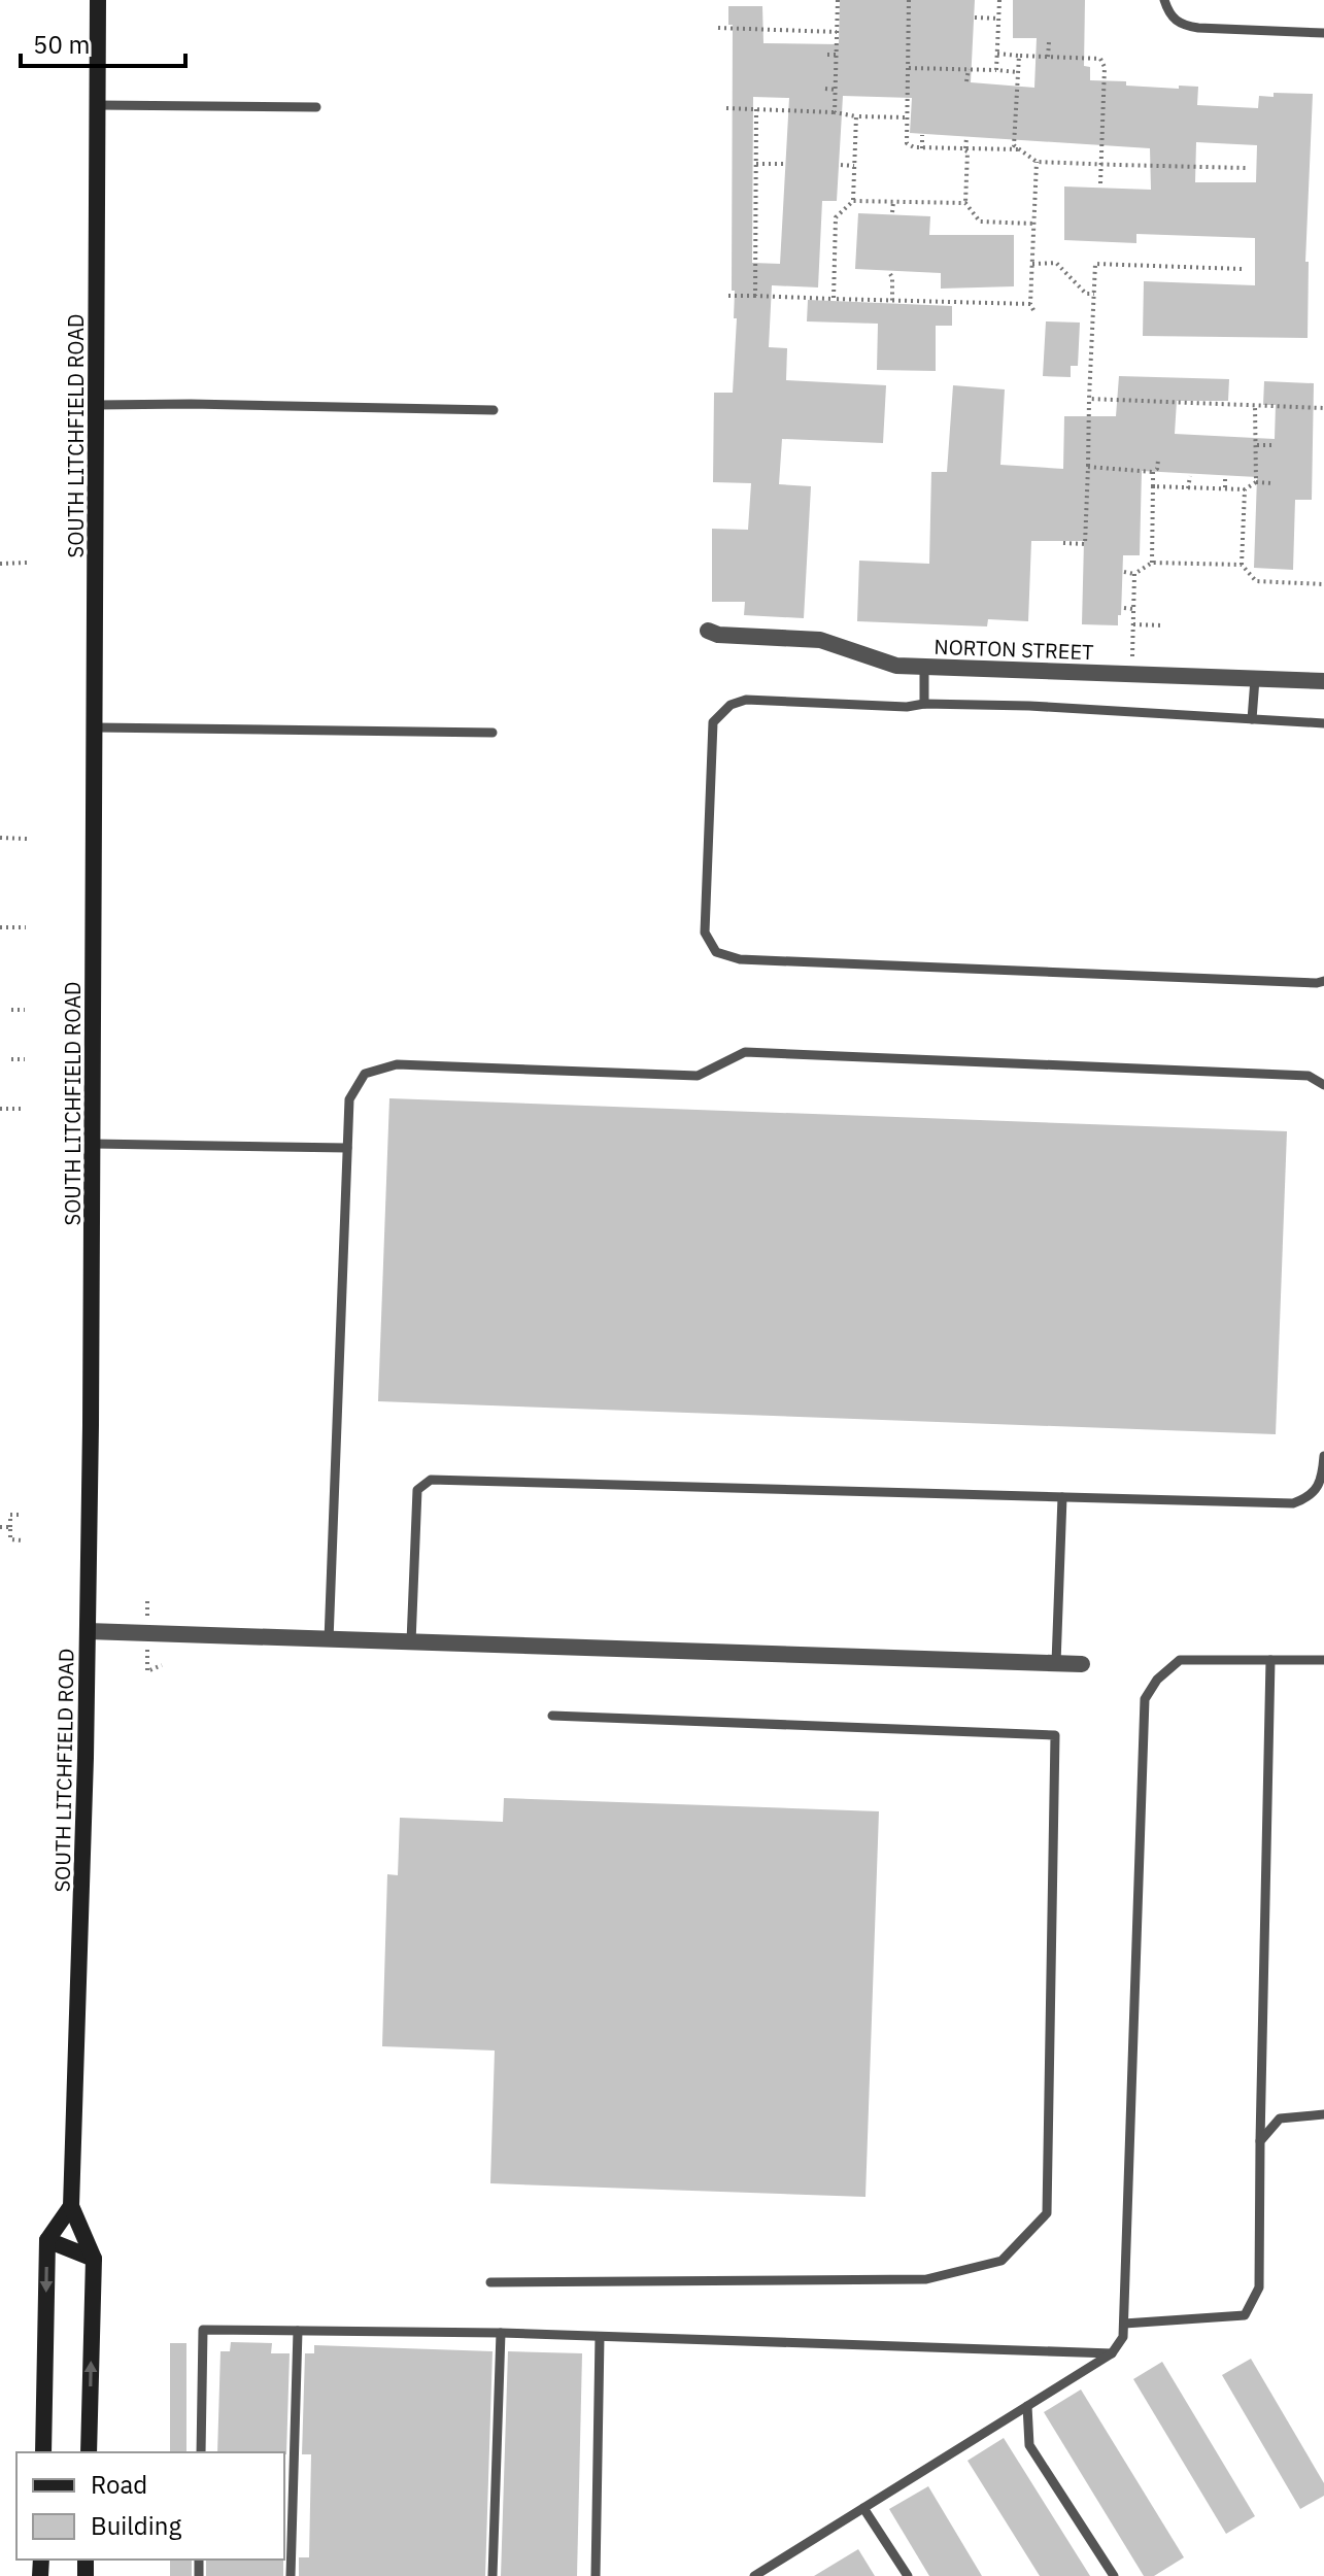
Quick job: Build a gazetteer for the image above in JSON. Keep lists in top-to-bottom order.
{
  "streets": {
    "main road": ["SOUTH LITCHFIELD ROAD"],
    "street": ["NORTON STREET"]
  },
  "legend": ["Road", "Building"],
  "scale_bar": "50 m"
}
